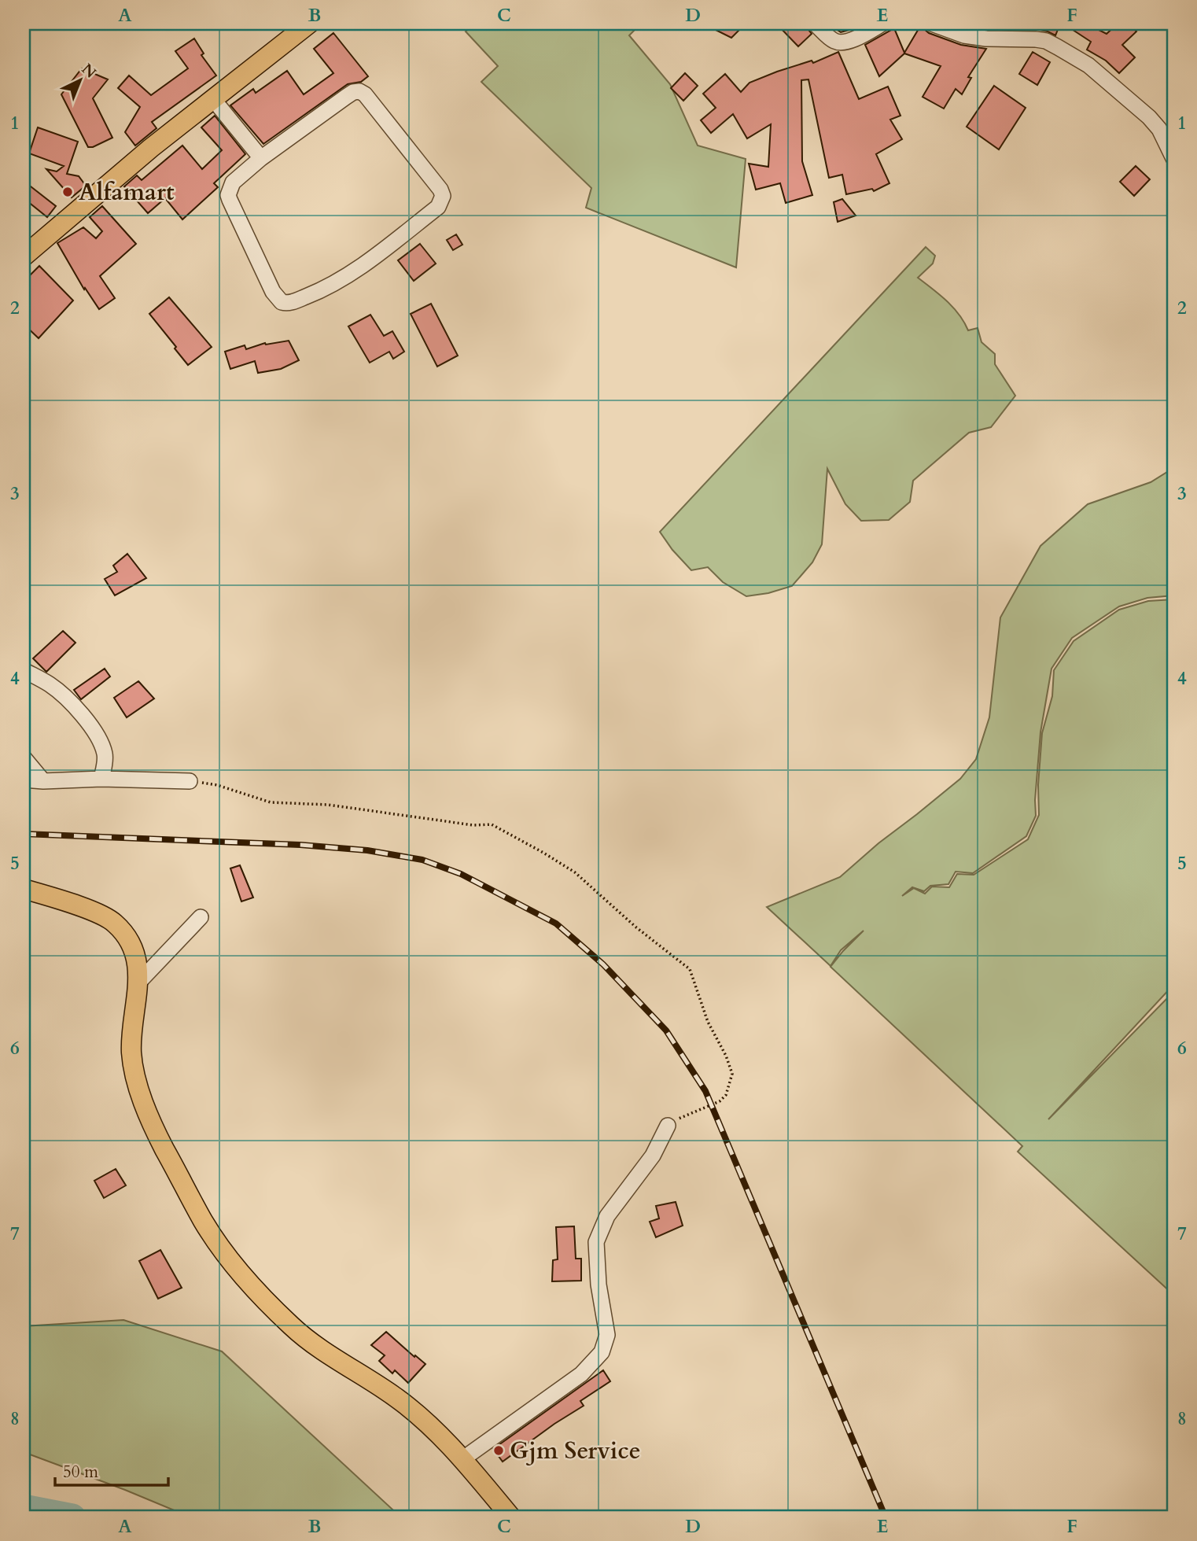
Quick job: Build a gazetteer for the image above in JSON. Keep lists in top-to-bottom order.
{
  "places": ["Alfamart", "Gjm Service"],
  "scale_bar": "50 m",
  "north": "top right",
  "grid": {
    "columns": [
      "A",
      "B",
      "C",
      "D",
      "E",
      "F"
    ],
    "rows": [
      "1",
      "2",
      "3",
      "4",
      "5",
      "6",
      "7",
      "8"
    ]
  }
}
